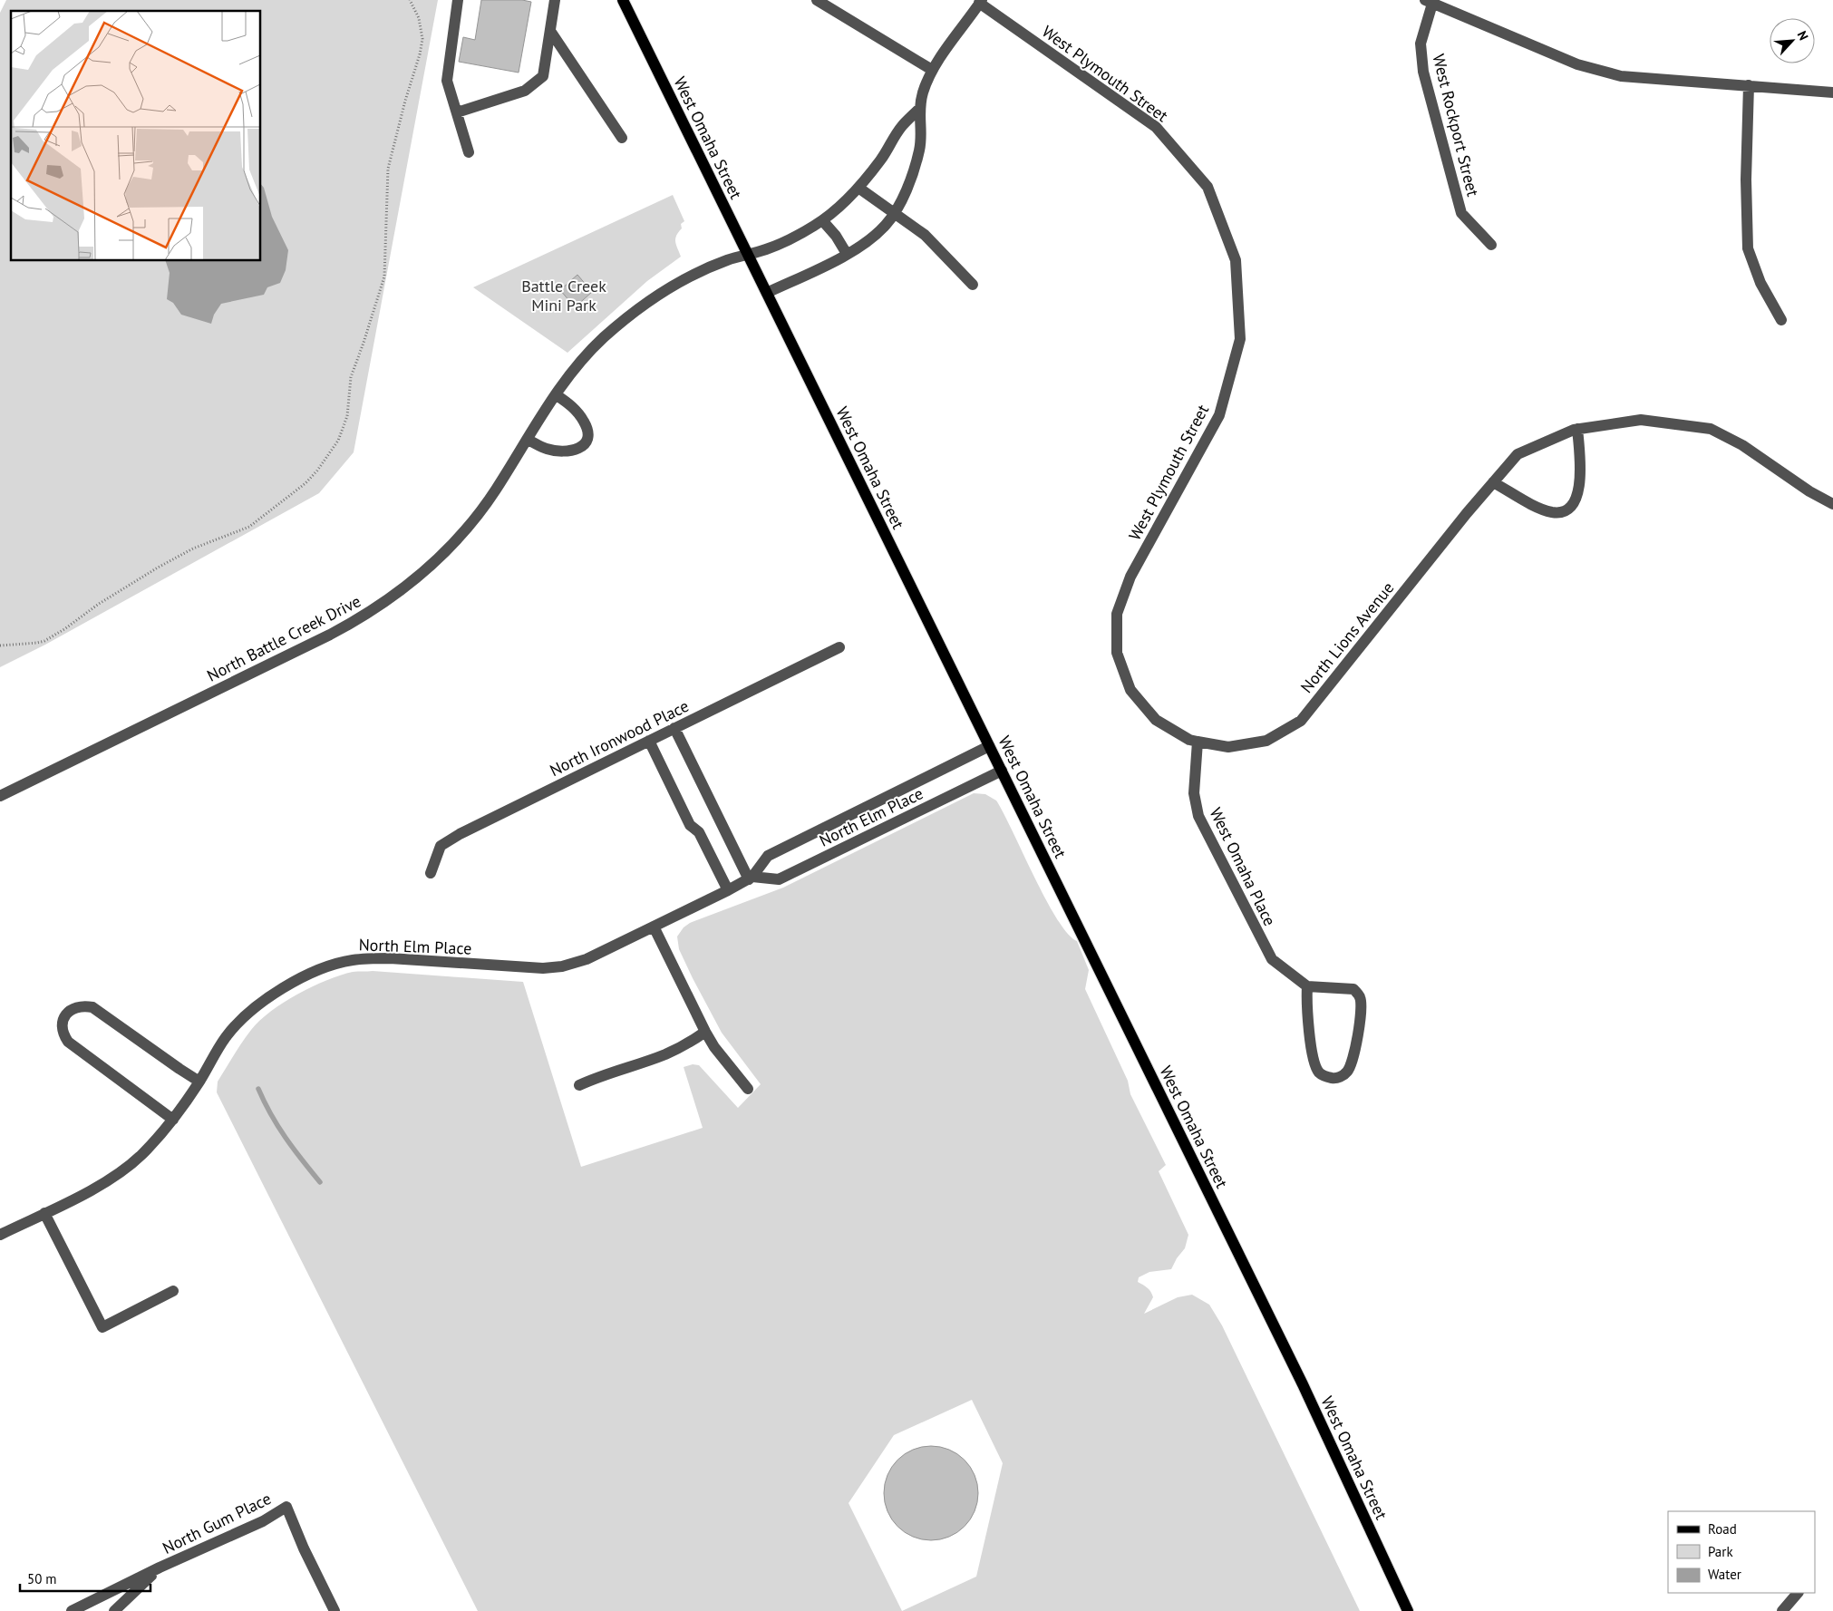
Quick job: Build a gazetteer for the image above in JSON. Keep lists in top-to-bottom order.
{
  "streets": {
    "main road": ["West Omaha Street"],
    "street": [
      "West Plymouth Street",
      "West Rockport Street",
      "North Lions Avenue",
      "North Battle Creek Drive",
      "North Ironwood Place",
      "North Elm Place",
      "West Omaha Place",
      "North Gum Place"
    ]
  },
  "crossings": [
    ["West Plymouth Street", "North Lions Avenue"],
    ["West Plymouth Street", "West Omaha Place"],
    ["West Omaha Street", "North Battle Creek Drive"],
    ["West Omaha Street", "North Elm Place"],
    ["North Lions Avenue", "West Omaha Place"]
  ],
  "parks": ["Battle Creek Mini Park"],
  "legend": ["Road", "Park", "Water"],
  "scale_bar": "50 m",
  "north": "top right"
}
